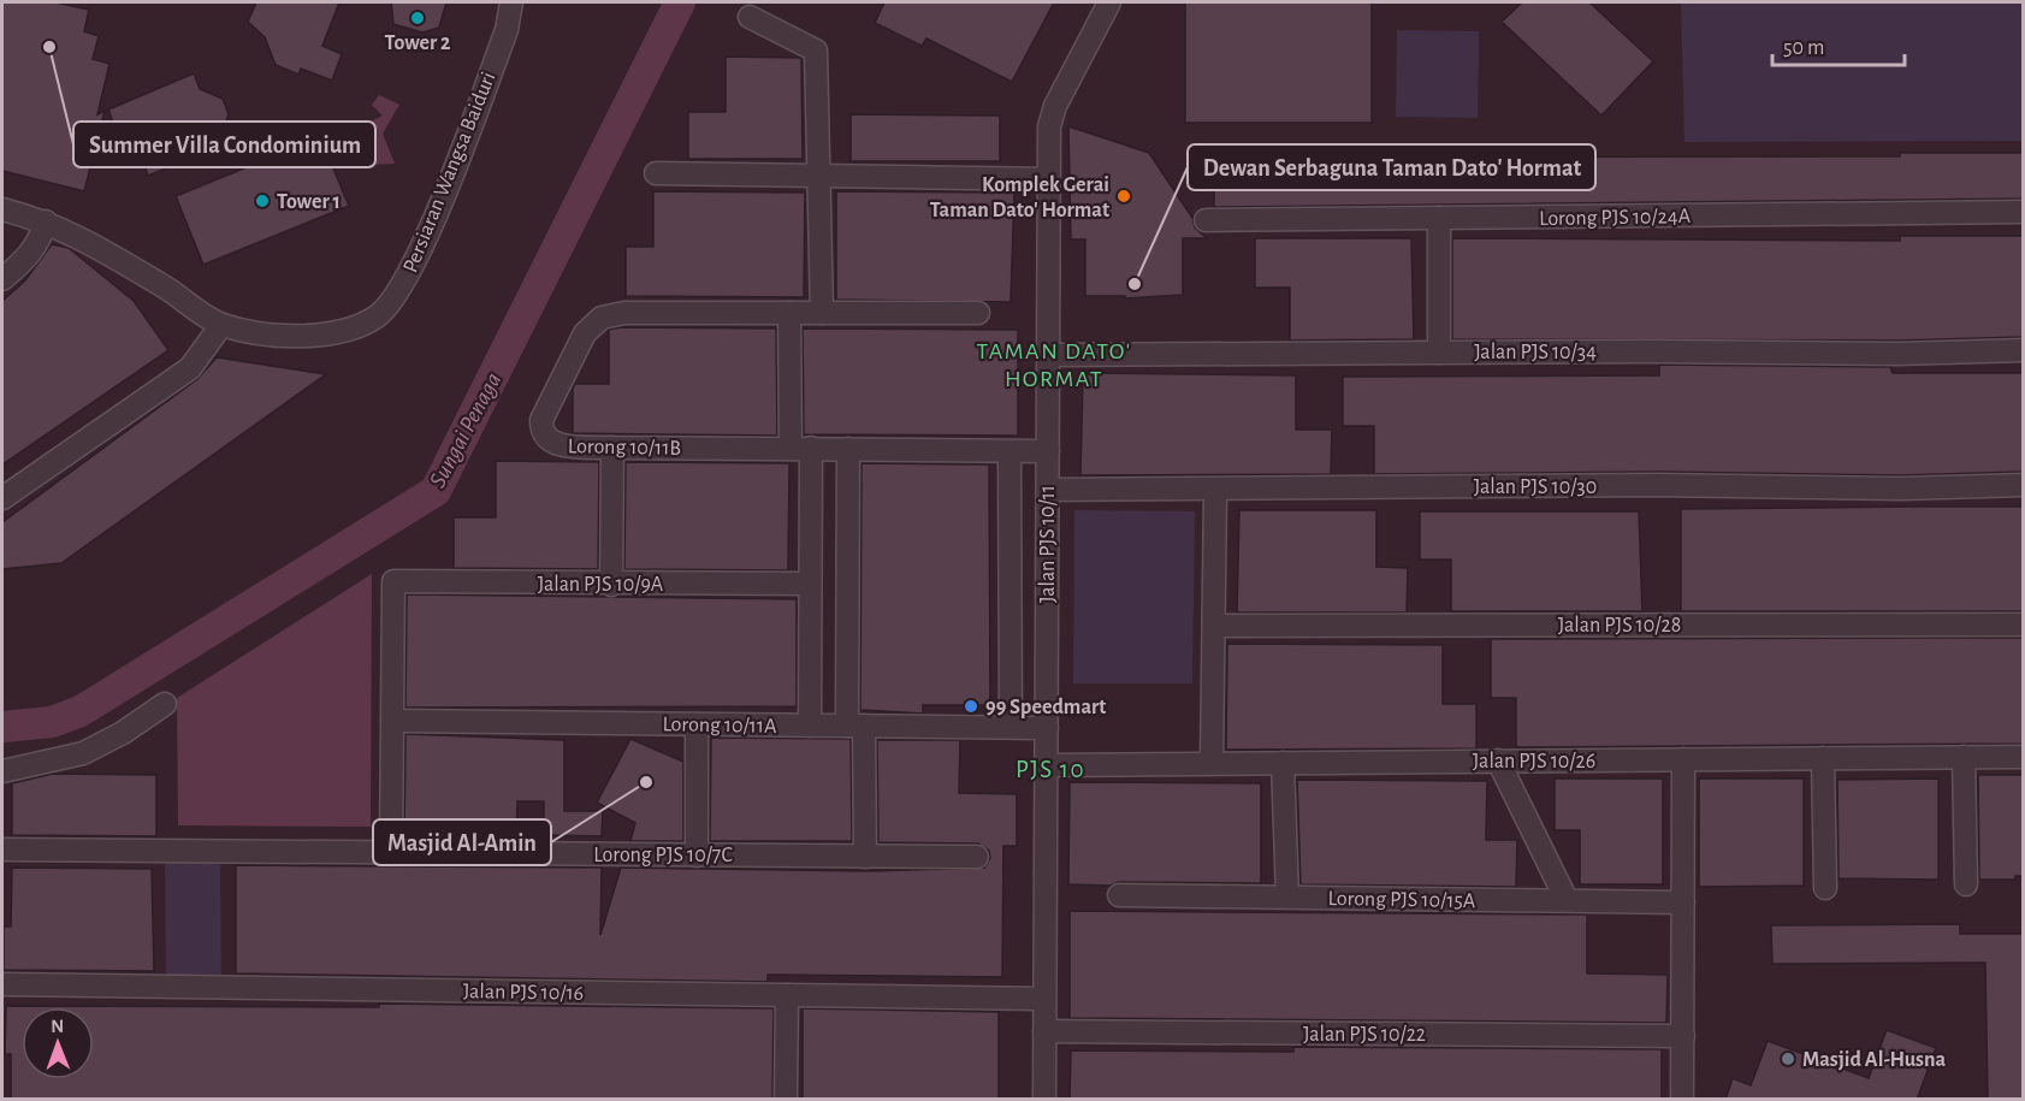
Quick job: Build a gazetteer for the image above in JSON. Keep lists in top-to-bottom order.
{
  "streets": {
    "street": [
      "Persiaran Wangsa Baiduri",
      "Lorong PJS 10/24A",
      "Jalan PJS 10/34",
      "Lorong 10/11B",
      "Jalan PJS 10/30",
      "Jalan PJS 10/11",
      "Jalan PJS 10/9A",
      "Jalan PJS 10/28",
      "Lorong 10/11A",
      "Jalan PJS 10/26",
      "Lorong PJS 10/7C",
      "Lorong PJS 10/15A",
      "Jalan PJS 10/16",
      "Jalan PJS 10/22"
    ]
  },
  "crossings": [
    ["Jalan PJS 10/34", "Jalan PJS 10/11"],
    ["Lorong 10/11B", "Jalan PJS 10/11"],
    ["Jalan PJS 10/30", "Jalan PJS 10/11"],
    ["Jalan PJS 10/11", "Lorong 10/11A"],
    ["Jalan PJS 10/11", "Jalan PJS 10/26"],
    ["Jalan PJS 10/11", "Jalan PJS 10/16"],
    ["Jalan PJS 10/11", "Jalan PJS 10/22"],
    ["Jalan PJS 10/9A", "Lorong 10/11A"]
  ],
  "districts": ["TAMAN DATO' HORMAT", "PJS 10"],
  "water": ["Sungai Penaga"],
  "places": [
    "Tower 2",
    "Summer Villa Condominium",
    "Komplek Gerai Taman Dato' Hormat",
    "Tower 1",
    "Dewan Serbaguna Taman Dato' Hormat",
    "99 Speedmart",
    "Masjid Al-Amin",
    "Masjid Al-Husna"
  ],
  "scale_bar": "50 m",
  "north": "top"
}
